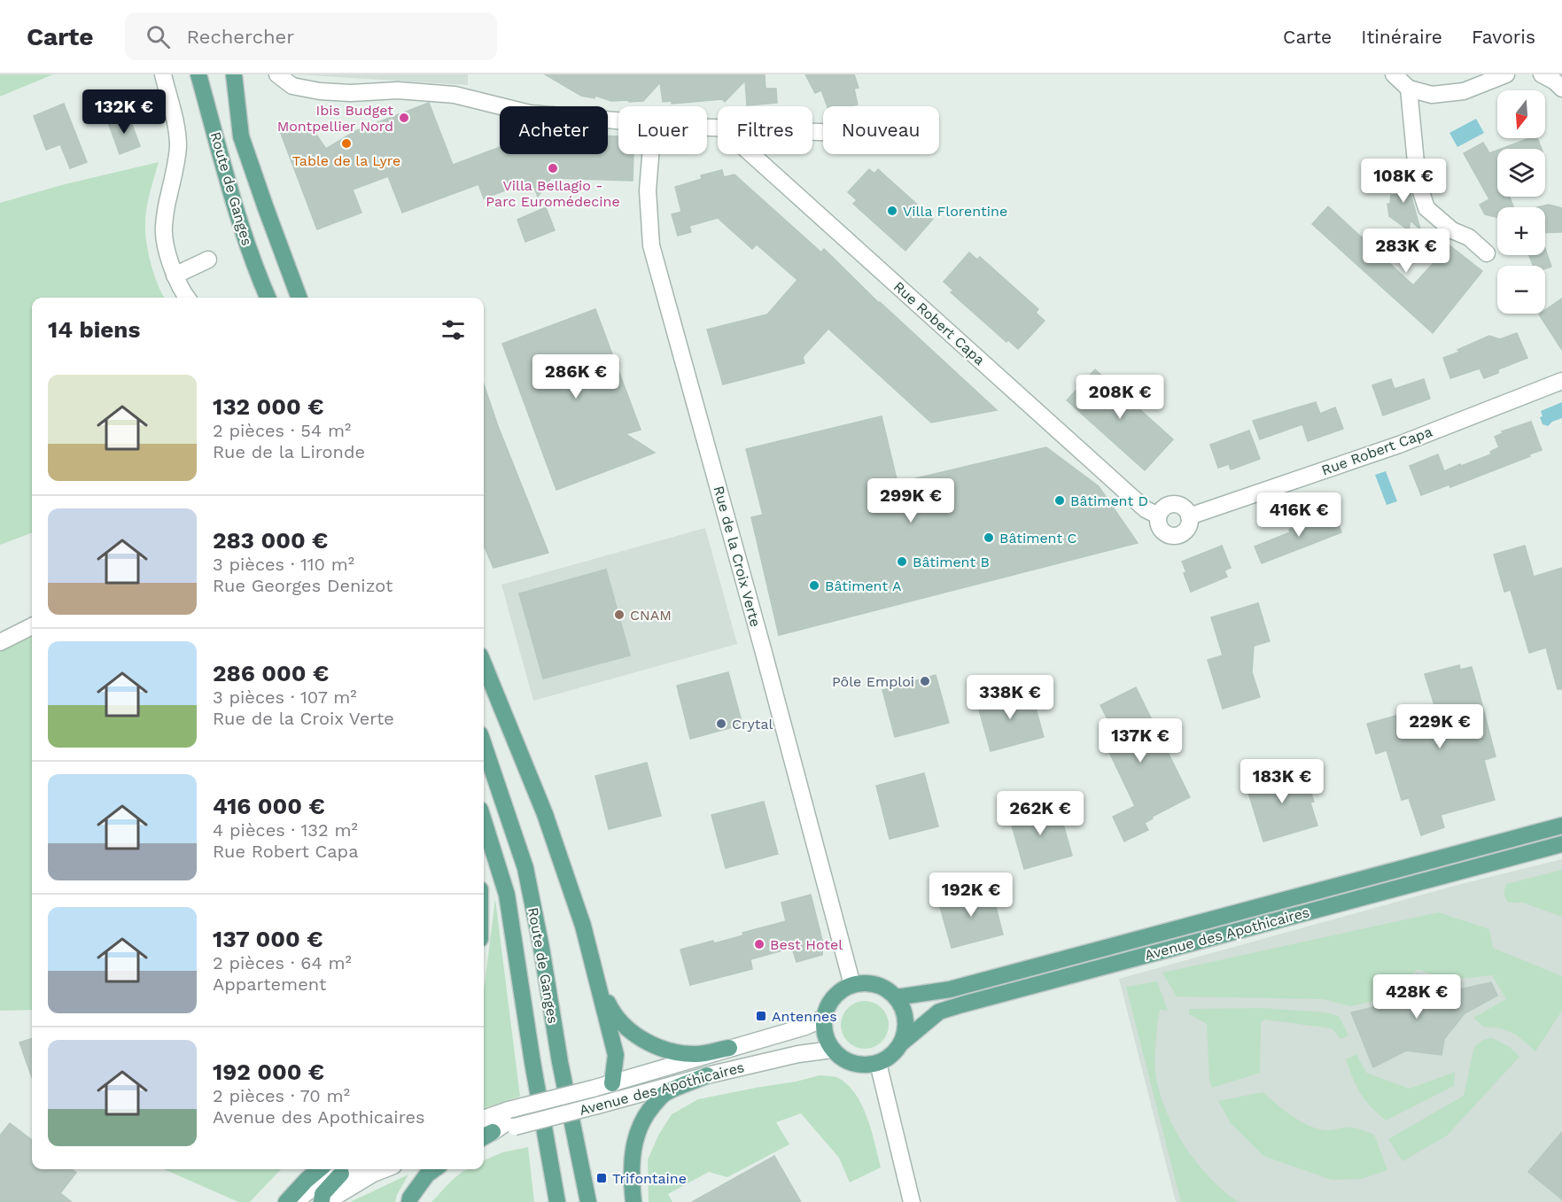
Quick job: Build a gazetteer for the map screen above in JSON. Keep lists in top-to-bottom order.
{
  "streets": {
    "main road": ["Route de Ganges", "Avenue des Apothicaires"],
    "street": ["Rue Robert Capa", "Rue de la Croix Verte"]
  },
  "crossings": [
    ["Rue de la Croix Verte", "Avenue des Apothicaires"]
  ],
  "places": {
    "other": [
      "Ibis Budget Montpellier Nord",
      "Table de la Lyre",
      "Villa Bellagio - Parc Euromédecine",
      "Villa Florentine",
      "Bâtiment D",
      "Bâtiment C",
      "Bâtiment B",
      "Bâtiment A",
      "CNAM",
      "Pôle Emploi",
      "Crytal",
      "Best Hotel"
    ],
    "transit": ["Antennes", "Trifontaine"]
  },
  "north": "bottom",
  "page": {
    "header": "Carte",
    "search": "Rechercher",
    "nav": ["Carte", "Itinéraire", "Favoris"],
    "price": [
      "132K €",
      "108K €",
      "283K €",
      "286K €",
      "208K €",
      "299K €",
      "416K €",
      "338K €",
      "229K €",
      "137K €",
      "183K €",
      "262K €",
      "192K €",
      "428K €"
    ],
    "map_buttons": ["+", "−"],
    "chip": [
      "Acheter",
      "Louer",
      "Filtres",
      "Nouveau"
    ],
    "heading": "14 biens",
    "list": [
      {
        "name": "132 000 €",
        "note": "2 pièces · 54 m² · Rue de la Lironde"
      },
      {
        "name": "283 000 €",
        "note": "3 pièces · 110 m² · Rue Georges Denizot"
      },
      {
        "name": "286 000 €",
        "note": "3 pièces · 107 m² · Rue de la Croix Verte"
      },
      {
        "name": "416 000 €",
        "note": "4 pièces · 132 m² · Rue Robert Capa"
      },
      {
        "name": "137 000 €",
        "note": "2 pièces · 64 m² · Appartement"
      },
      {
        "name": "192 000 €",
        "note": "2 pièces · 70 m² · Avenue des Apothicaires"
      }
    ]
  }
}
